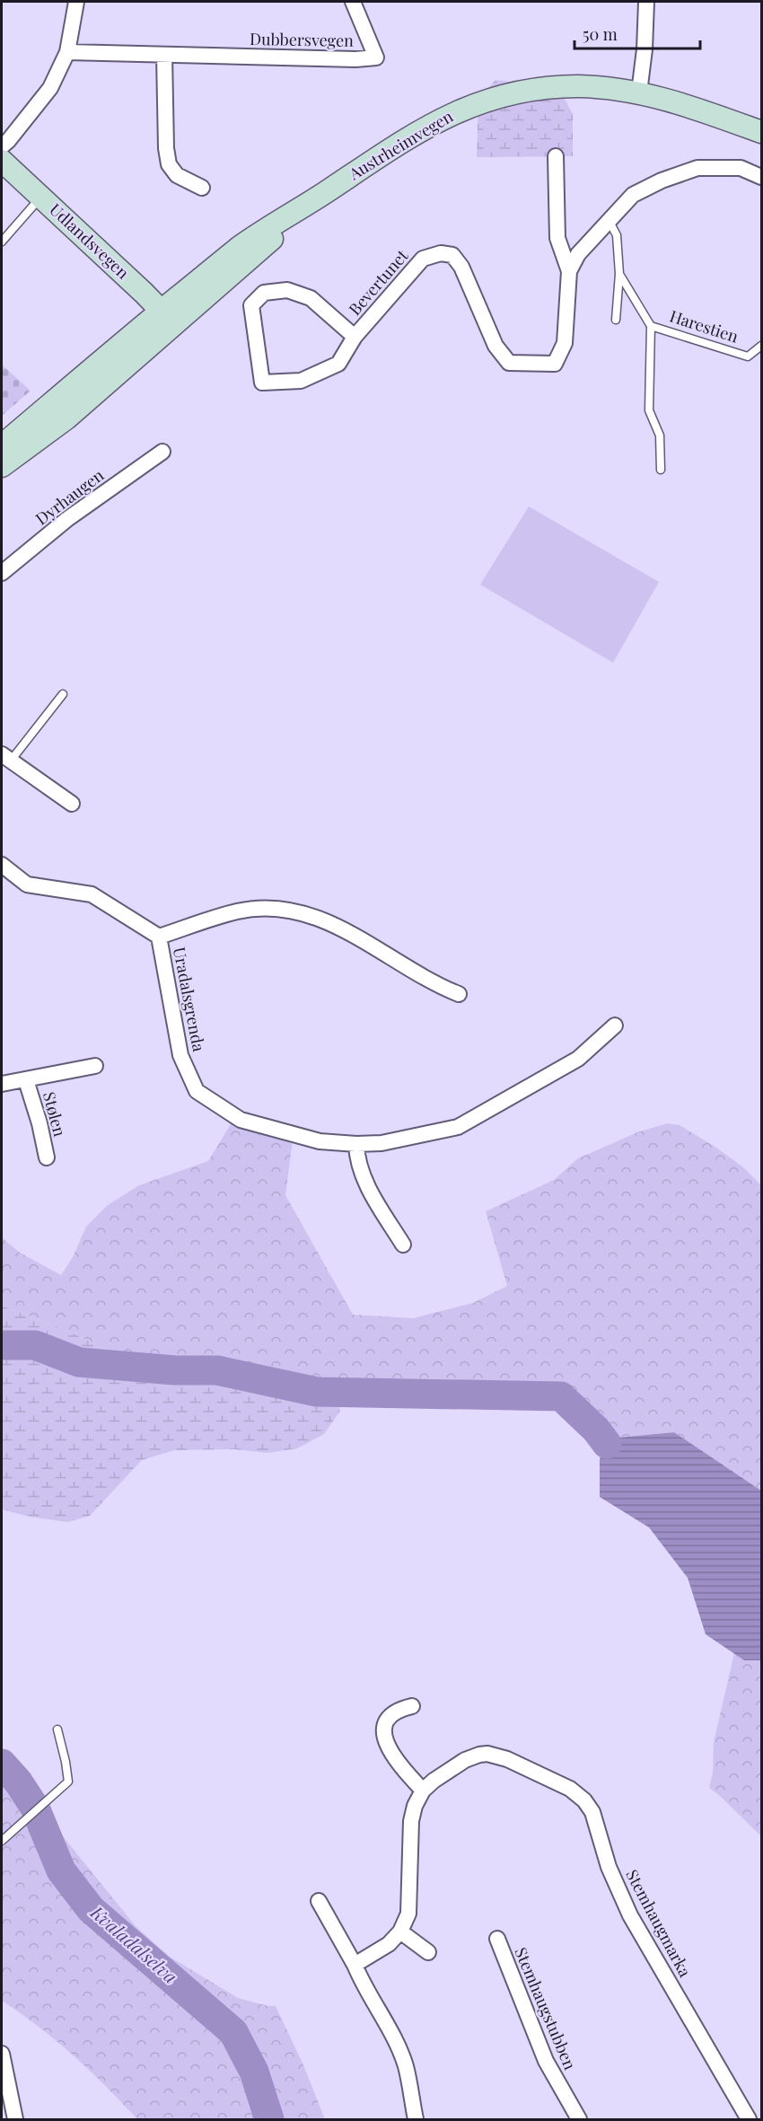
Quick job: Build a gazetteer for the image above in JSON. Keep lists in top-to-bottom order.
{
  "streets": {
    "main road": ["Austrheimvegen", "Udlandsvegen"],
    "street": [
      "Dubbersvegen",
      "Bevertunet",
      "Dyrhaugen",
      "Uradalsgrenda",
      "Stølen",
      "Stemhaugmarka",
      "Stemhaugstubben"
    ],
    "lane": ["Harestien"]
  },
  "crossings": [
    ["Austrheimvegen", "Udlandsvegen"]
  ],
  "water": ["Kvaladalselva"],
  "scale_bar": "50 m"
}
